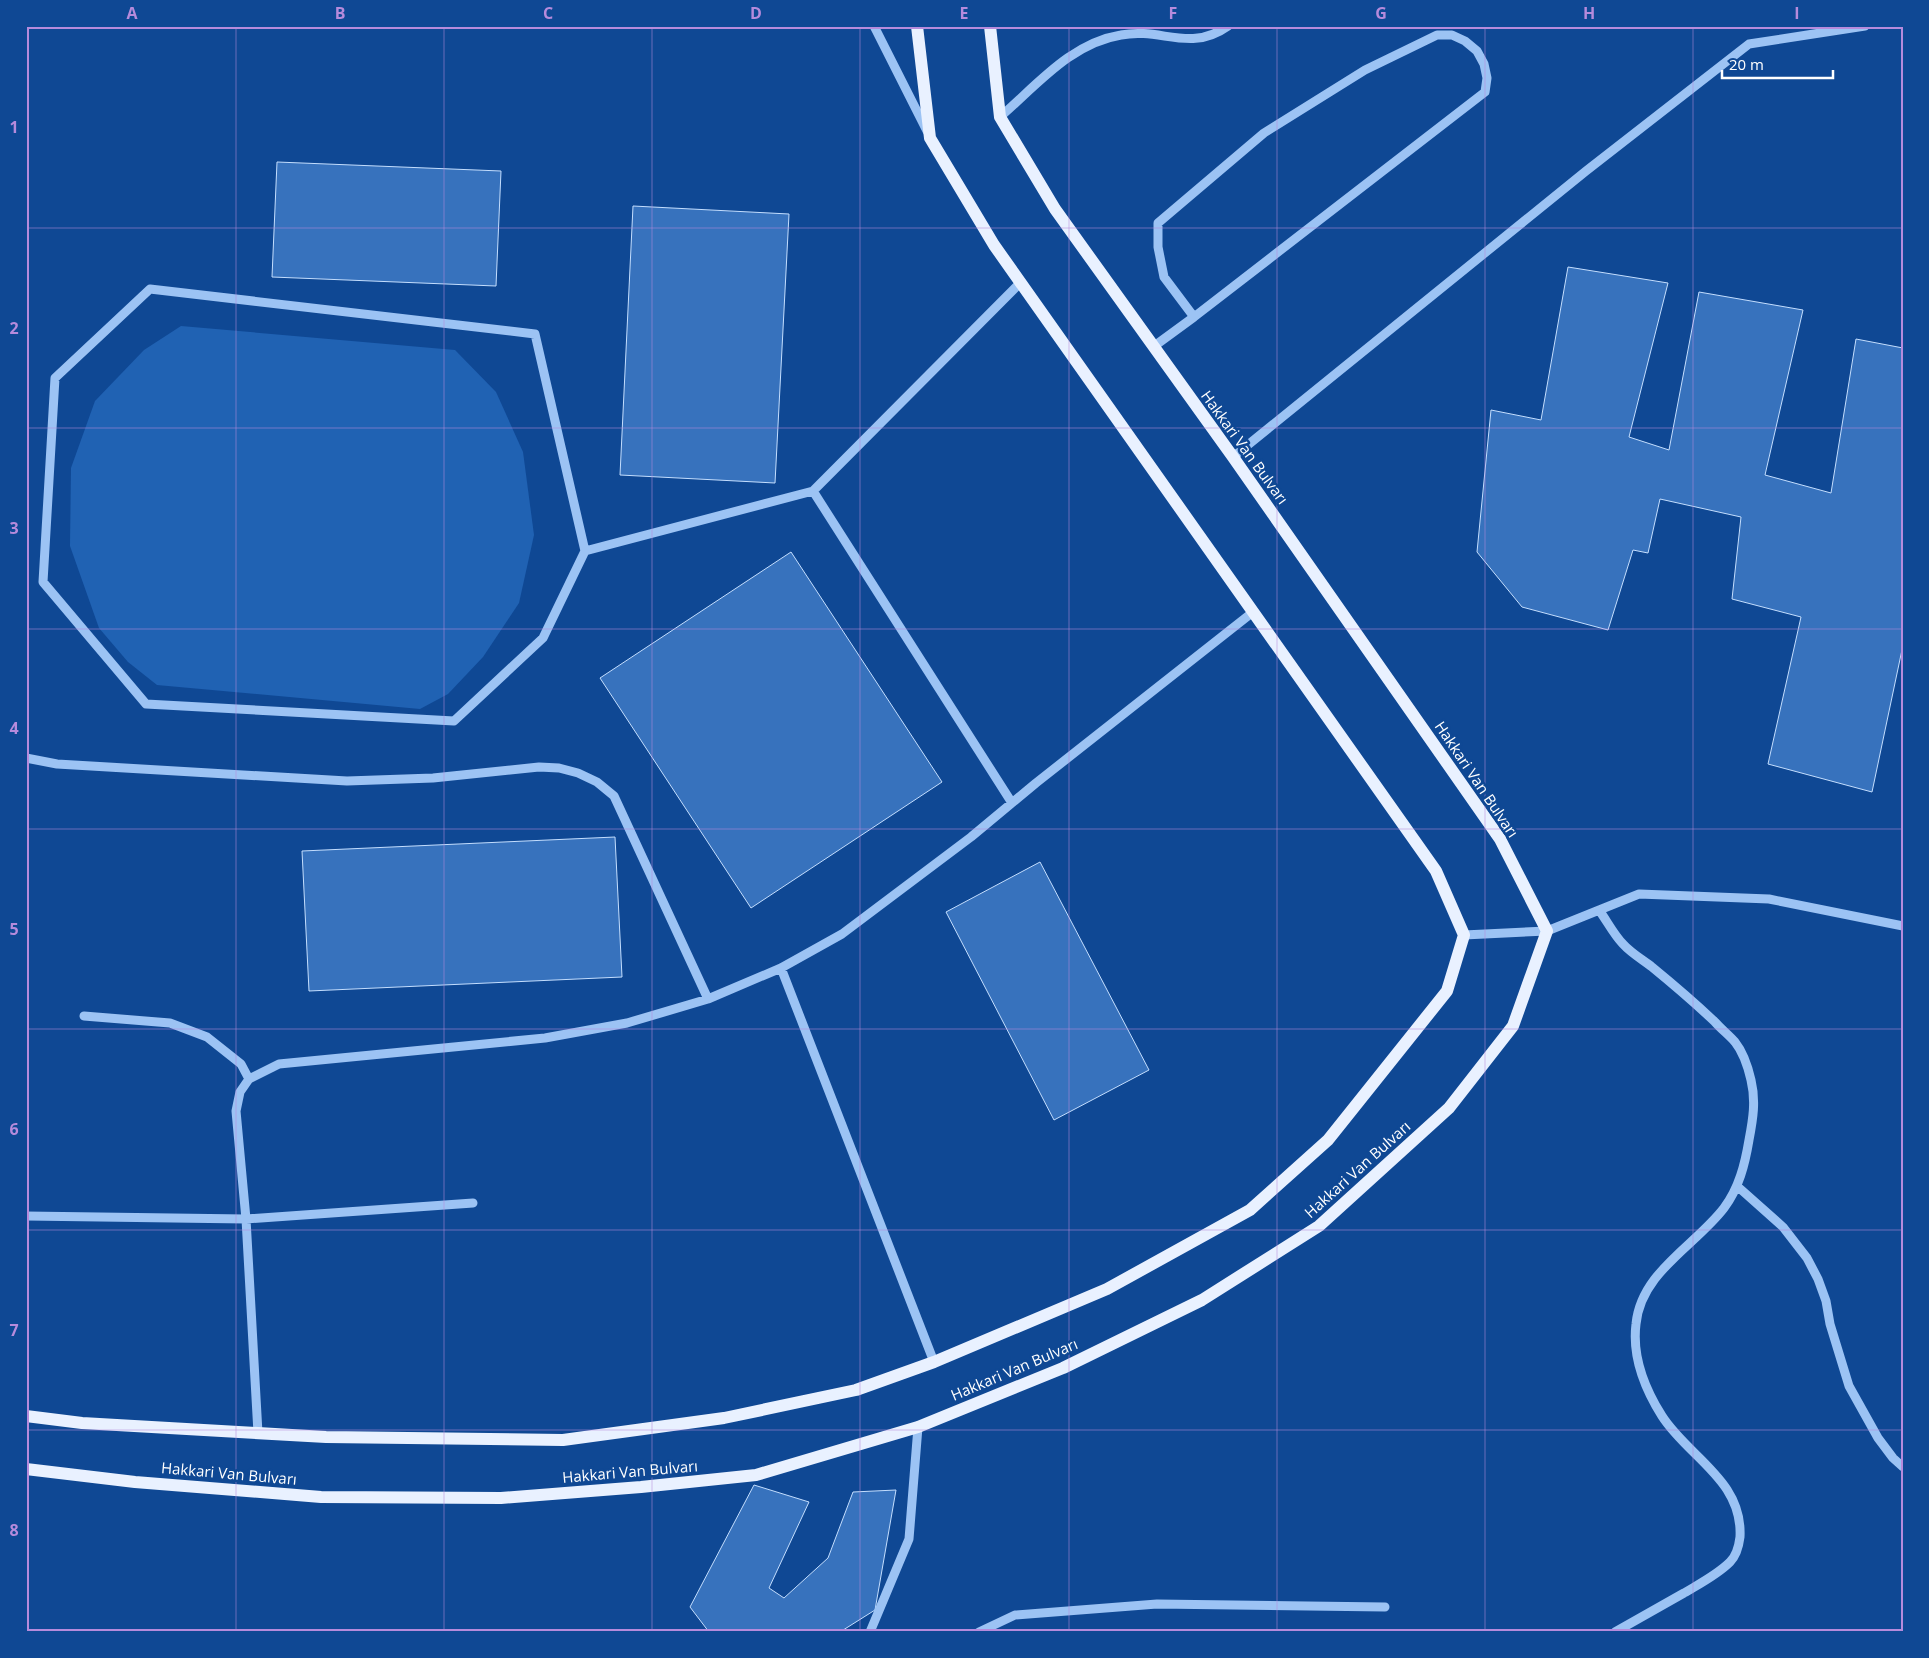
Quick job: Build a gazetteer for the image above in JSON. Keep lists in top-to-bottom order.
{
  "streets": {
    "main road": ["Hakkari Van Bulvarı"]
  },
  "scale_bar": "20 m",
  "grid": {
    "columns": [
      "A",
      "B",
      "C",
      "D",
      "E",
      "F",
      "G",
      "H",
      "I"
    ],
    "rows": [
      "1",
      "2",
      "3",
      "4",
      "5",
      "6",
      "7",
      "8"
    ]
  }
}
